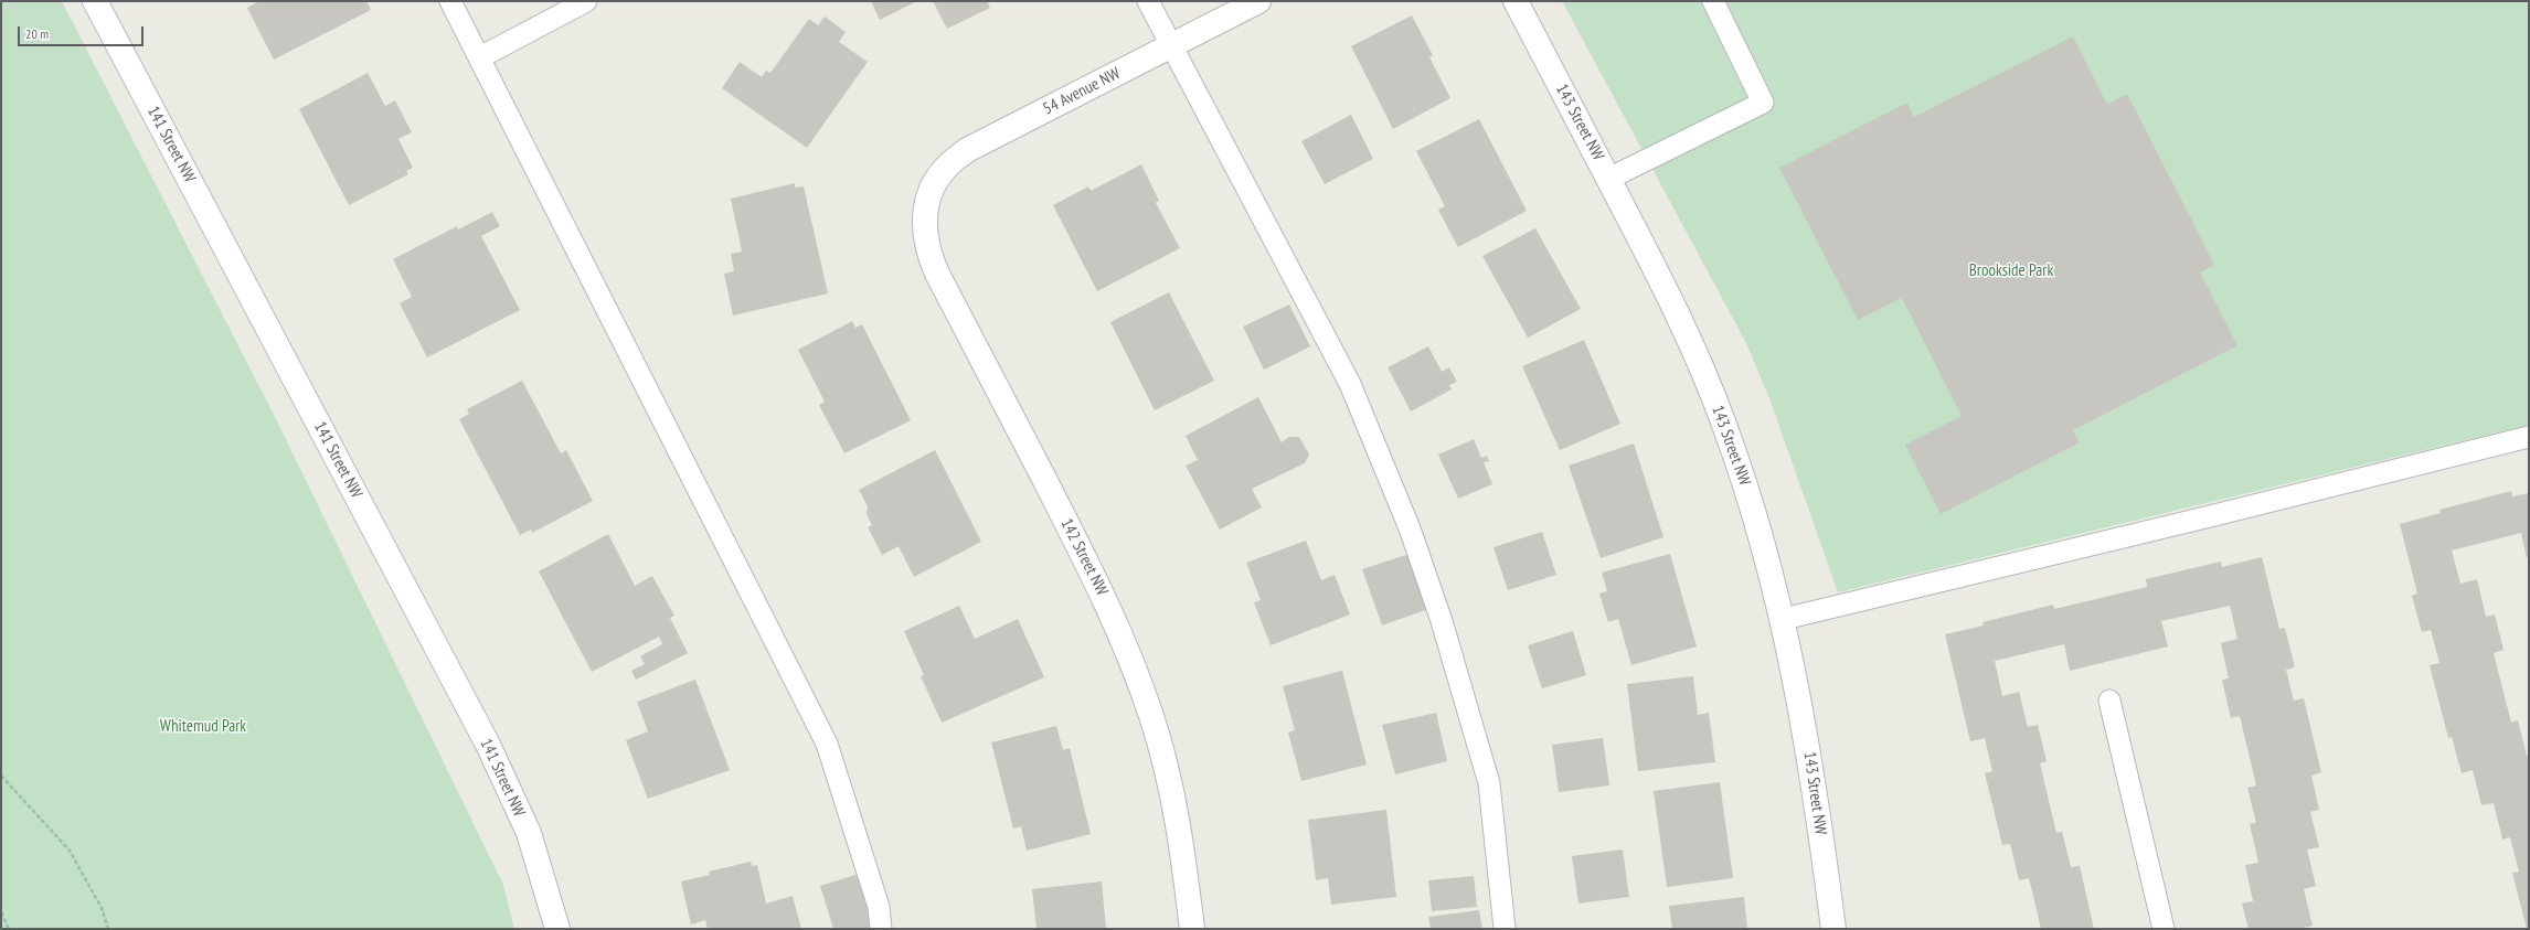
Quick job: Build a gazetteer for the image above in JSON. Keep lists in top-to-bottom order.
{
  "streets": {
    "street": [
      "54 Avenue NW",
      "143 Street NW",
      "141 Street NW",
      "142 Street NW"
    ]
  },
  "crossings": [
    ["54 Avenue NW", "142 Street NW"]
  ],
  "parks": ["Brookside Park", "Whitemud Park"],
  "scale_bar": "20 m"
}
